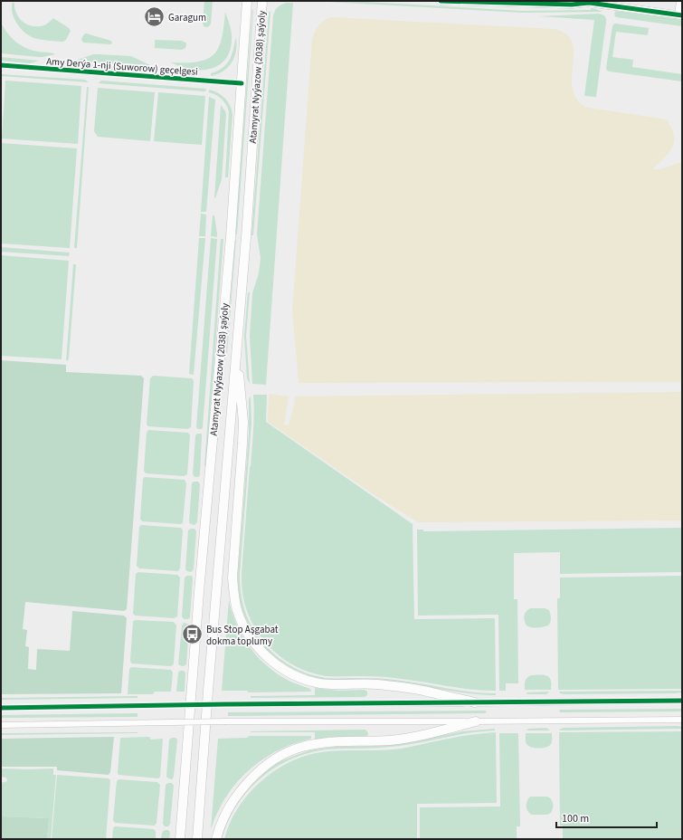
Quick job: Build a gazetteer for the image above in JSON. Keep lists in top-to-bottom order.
{
  "streets": {
    "main road": ["Atamyrat Nyýazow (2038) şaýoly"],
    "street": ["Amy Derýa 1-nji (Suworow) geçelgesi"]
  },
  "crossings": [
    ["Amy Derýa 1-nji (Suworow) geçelgesi", "Atamyrat Nyýazow (2038) şaýoly"]
  ],
  "places": {
    "hotel": ["Garagum"],
    "bus stop": ["Bus Stop Aşgabat dokma toplumy"]
  },
  "scale_bar": "100 m"
}
